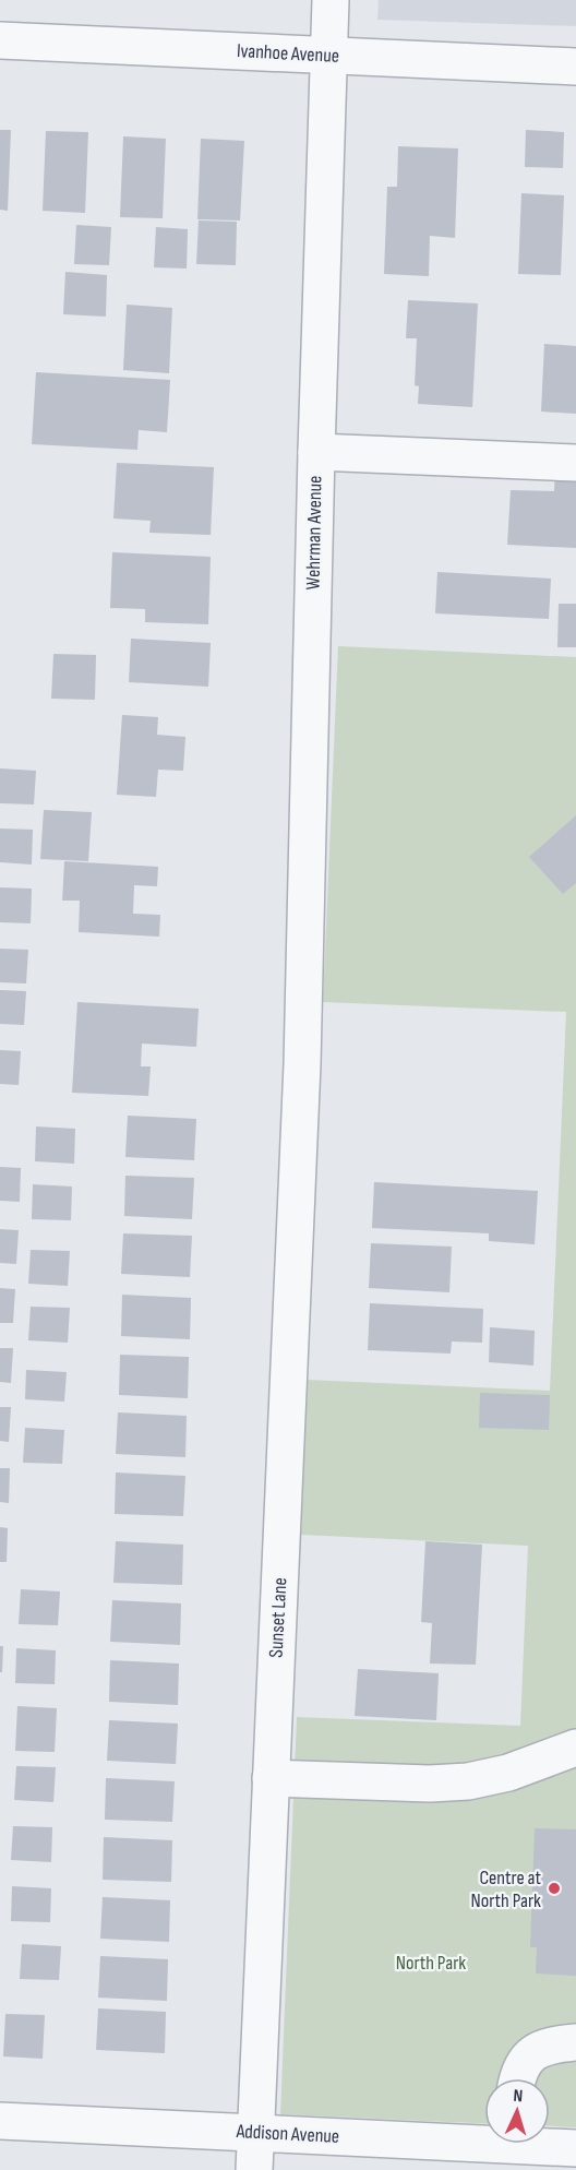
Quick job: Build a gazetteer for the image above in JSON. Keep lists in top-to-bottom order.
{
  "streets": {
    "street": [
      "Ivanhoe Avenue",
      "Wehrman Avenue",
      "Sunset Lane",
      "Addison Avenue"
    ]
  },
  "crossings": [
    ["Ivanhoe Avenue", "Wehrman Avenue"],
    ["Wehrman Avenue", "Sunset Lane"],
    ["Sunset Lane", "Addison Avenue"]
  ],
  "parks": ["North Park"],
  "places": ["Centre at North Park"],
  "north": "top"
}
